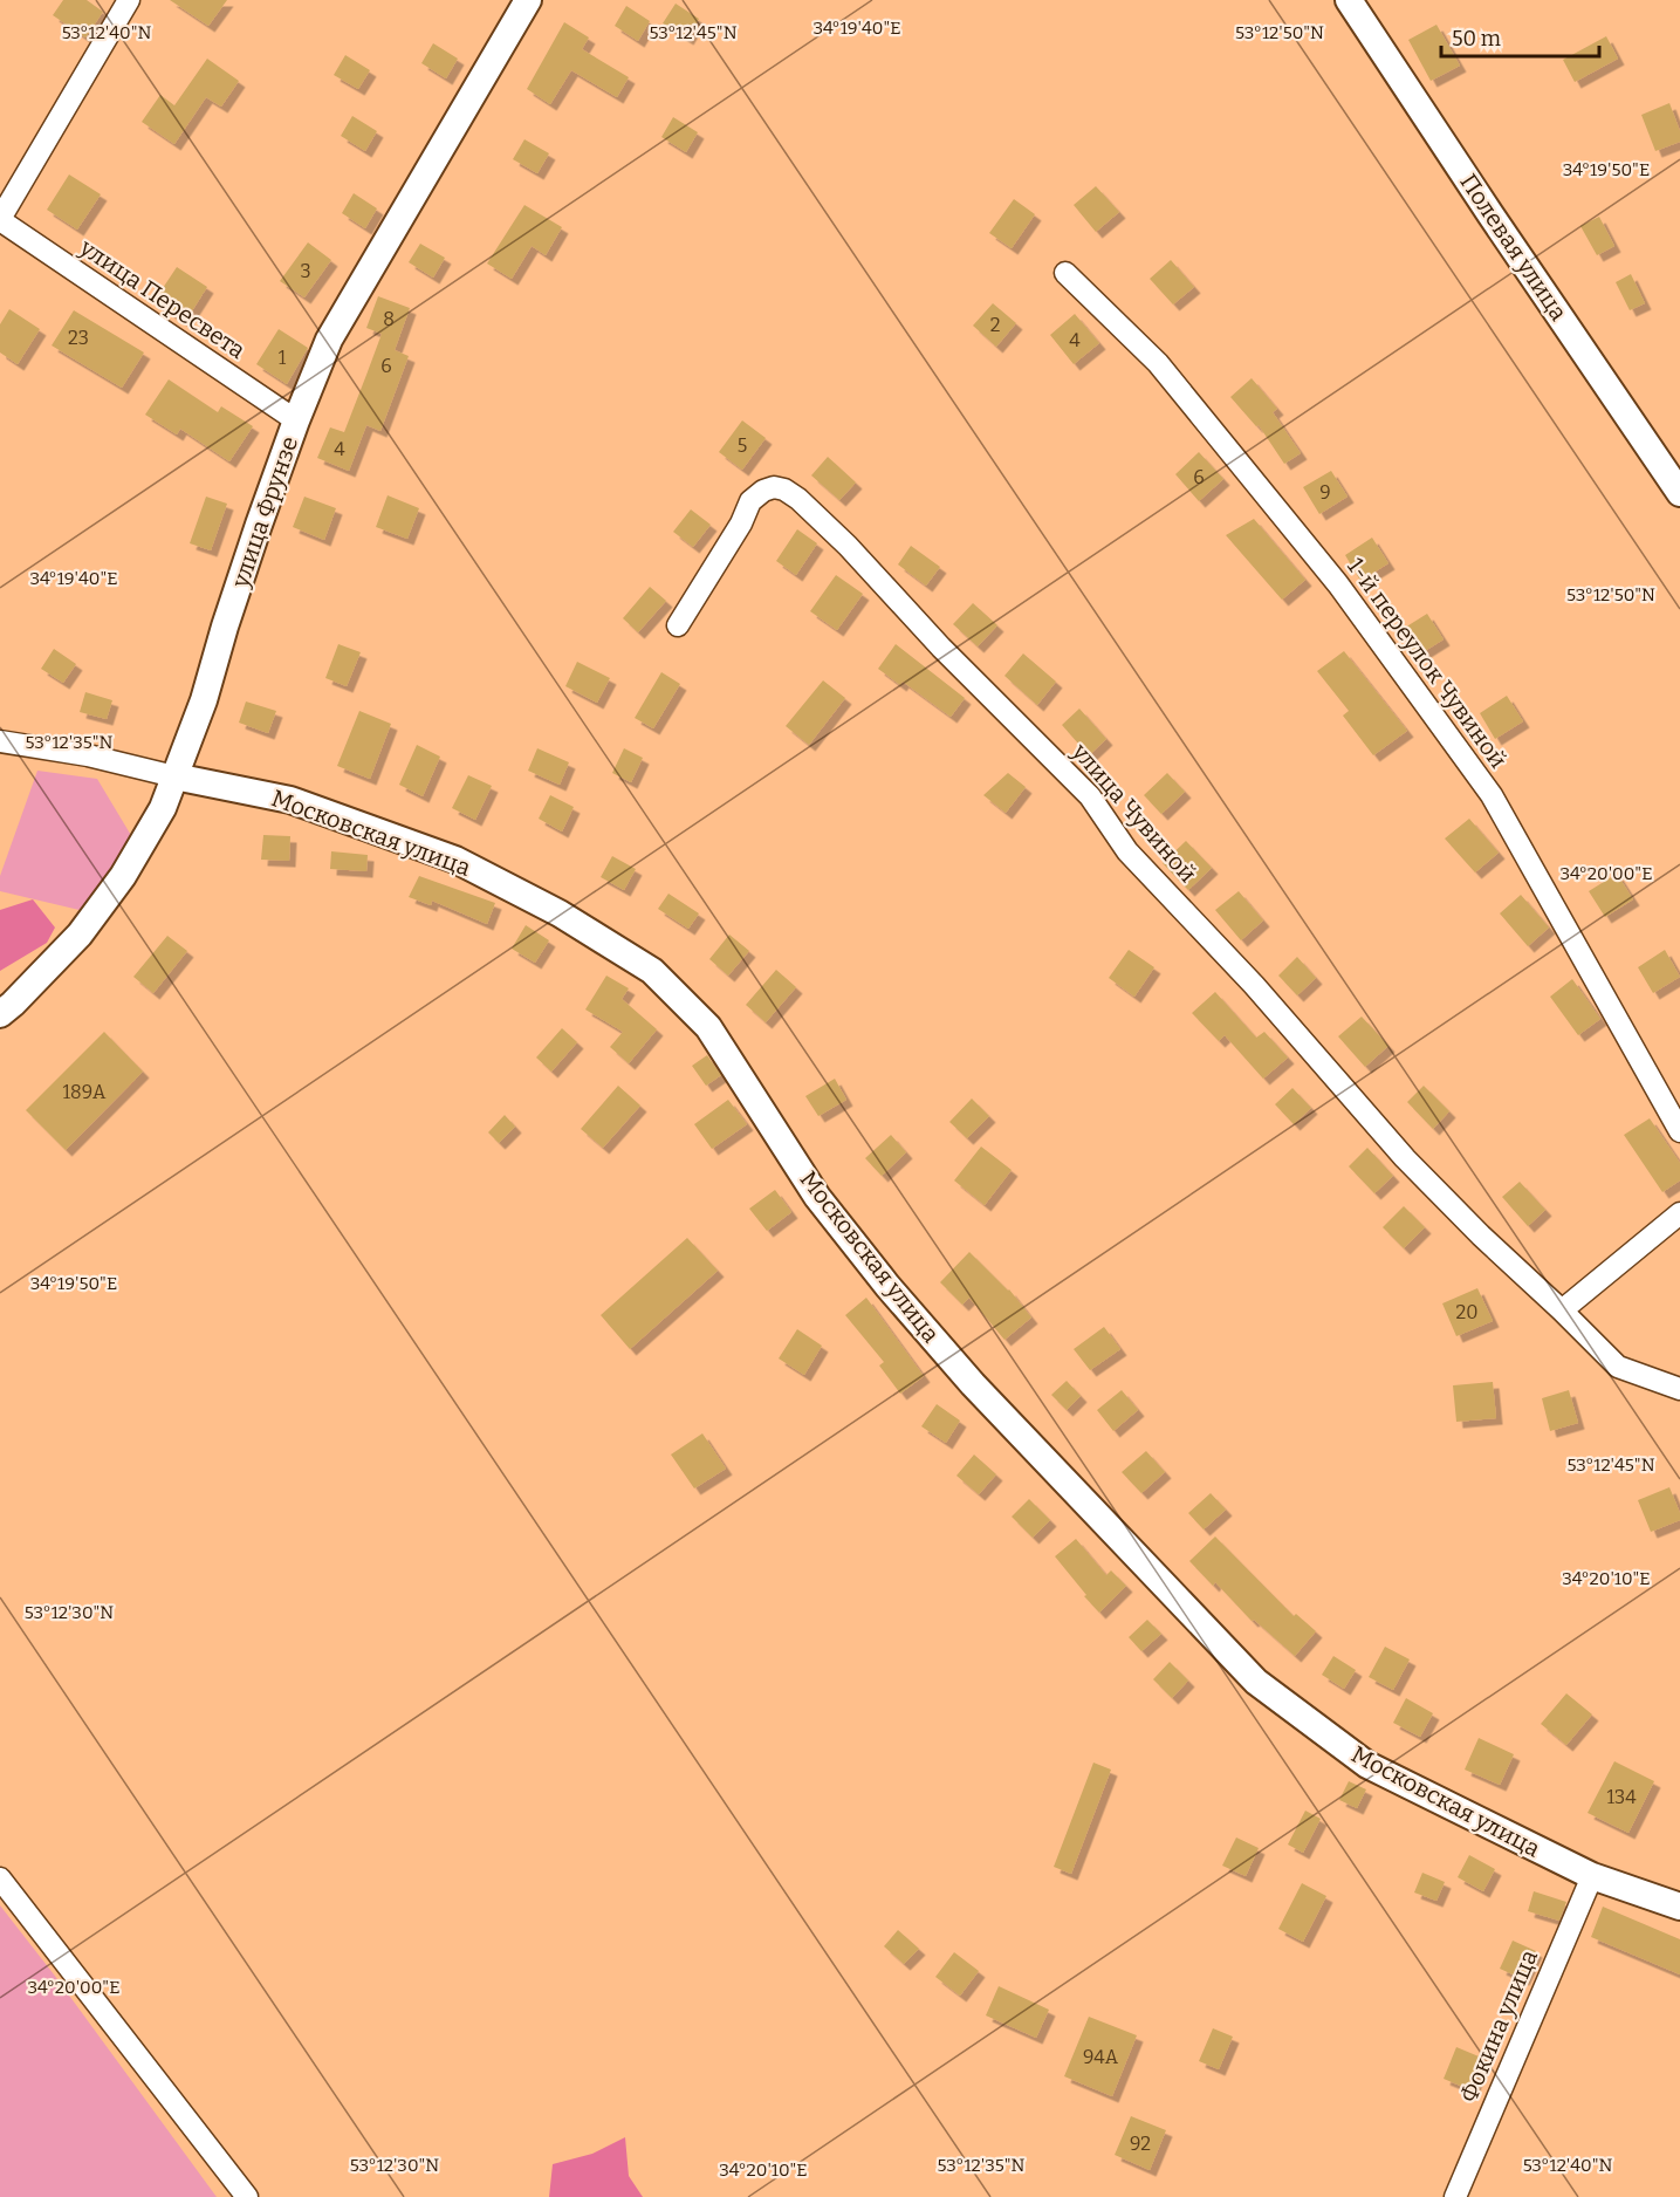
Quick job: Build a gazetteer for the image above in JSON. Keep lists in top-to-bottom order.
{
  "streets": {
    "street": [
      "Полевая улица",
      "улица Пересвета",
      "улица Фрунзе",
      "1-й переулок Чувиной",
      "улица Чувиной",
      "Московская улица",
      "Фокина улица"
    ]
  },
  "crossings": [
    ["улица Пересвета", "улица Фрунзе"],
    ["улица Фрунзе", "Московская улица"],
    ["Московская улица", "Фокина улица"]
  ],
  "house_numbers": [
    "3",
    "8",
    "2",
    "23",
    "4",
    "1",
    "6",
    "5",
    "4",
    "6",
    "9",
    "189А",
    "20",
    "134",
    "94А",
    "92"
  ],
  "scale_bar": "50 m",
  "coordinates": [
    "34°19'40\"E",
    "53°12'45\"N",
    "53°12'40\"N",
    "53°12'50\"N",
    "34°19'50\"E",
    "53°12'35\"N",
    "34°20'00\"E",
    "34°20'10\"E",
    "53°12'30\"N"
  ]
}
